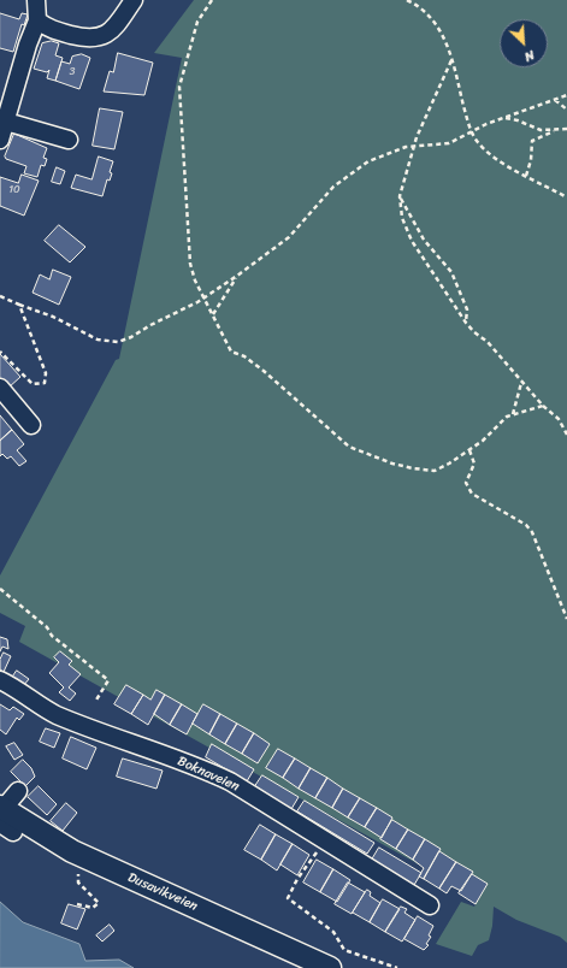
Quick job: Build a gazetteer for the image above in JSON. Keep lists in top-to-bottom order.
{
  "streets": {
    "main road": ["Dusavikveien"],
    "street": ["Boknaveien"]
  },
  "house_numbers": ["3", "10"],
  "north": "bottom right"
}
